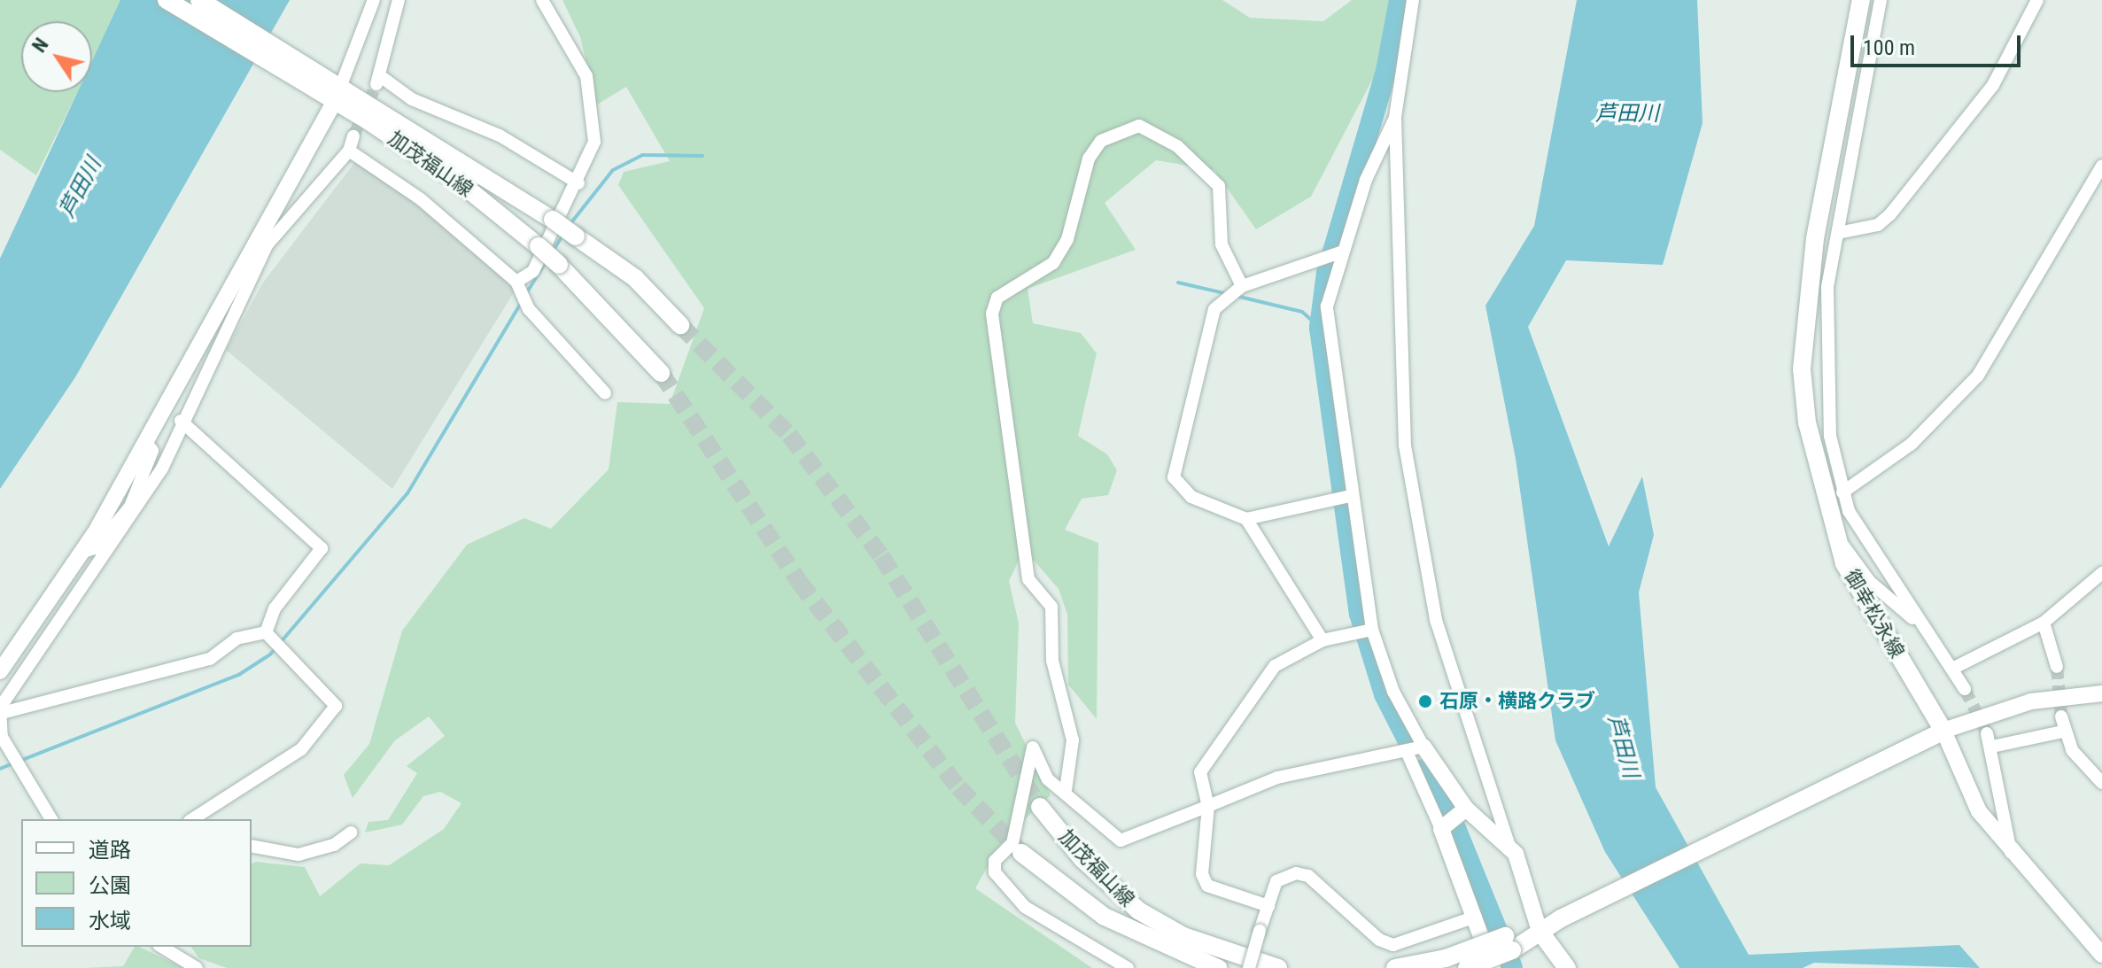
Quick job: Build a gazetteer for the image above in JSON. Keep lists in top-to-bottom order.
{
  "streets": {
    "main road": ["加茂福山線", "御幸松永線"]
  },
  "water": ["芦田川"],
  "places": ["石原・横路クラブ"],
  "legend": ["道路", "公園", "水域"],
  "scale_bar": "100 m",
  "north": "top left"
}
